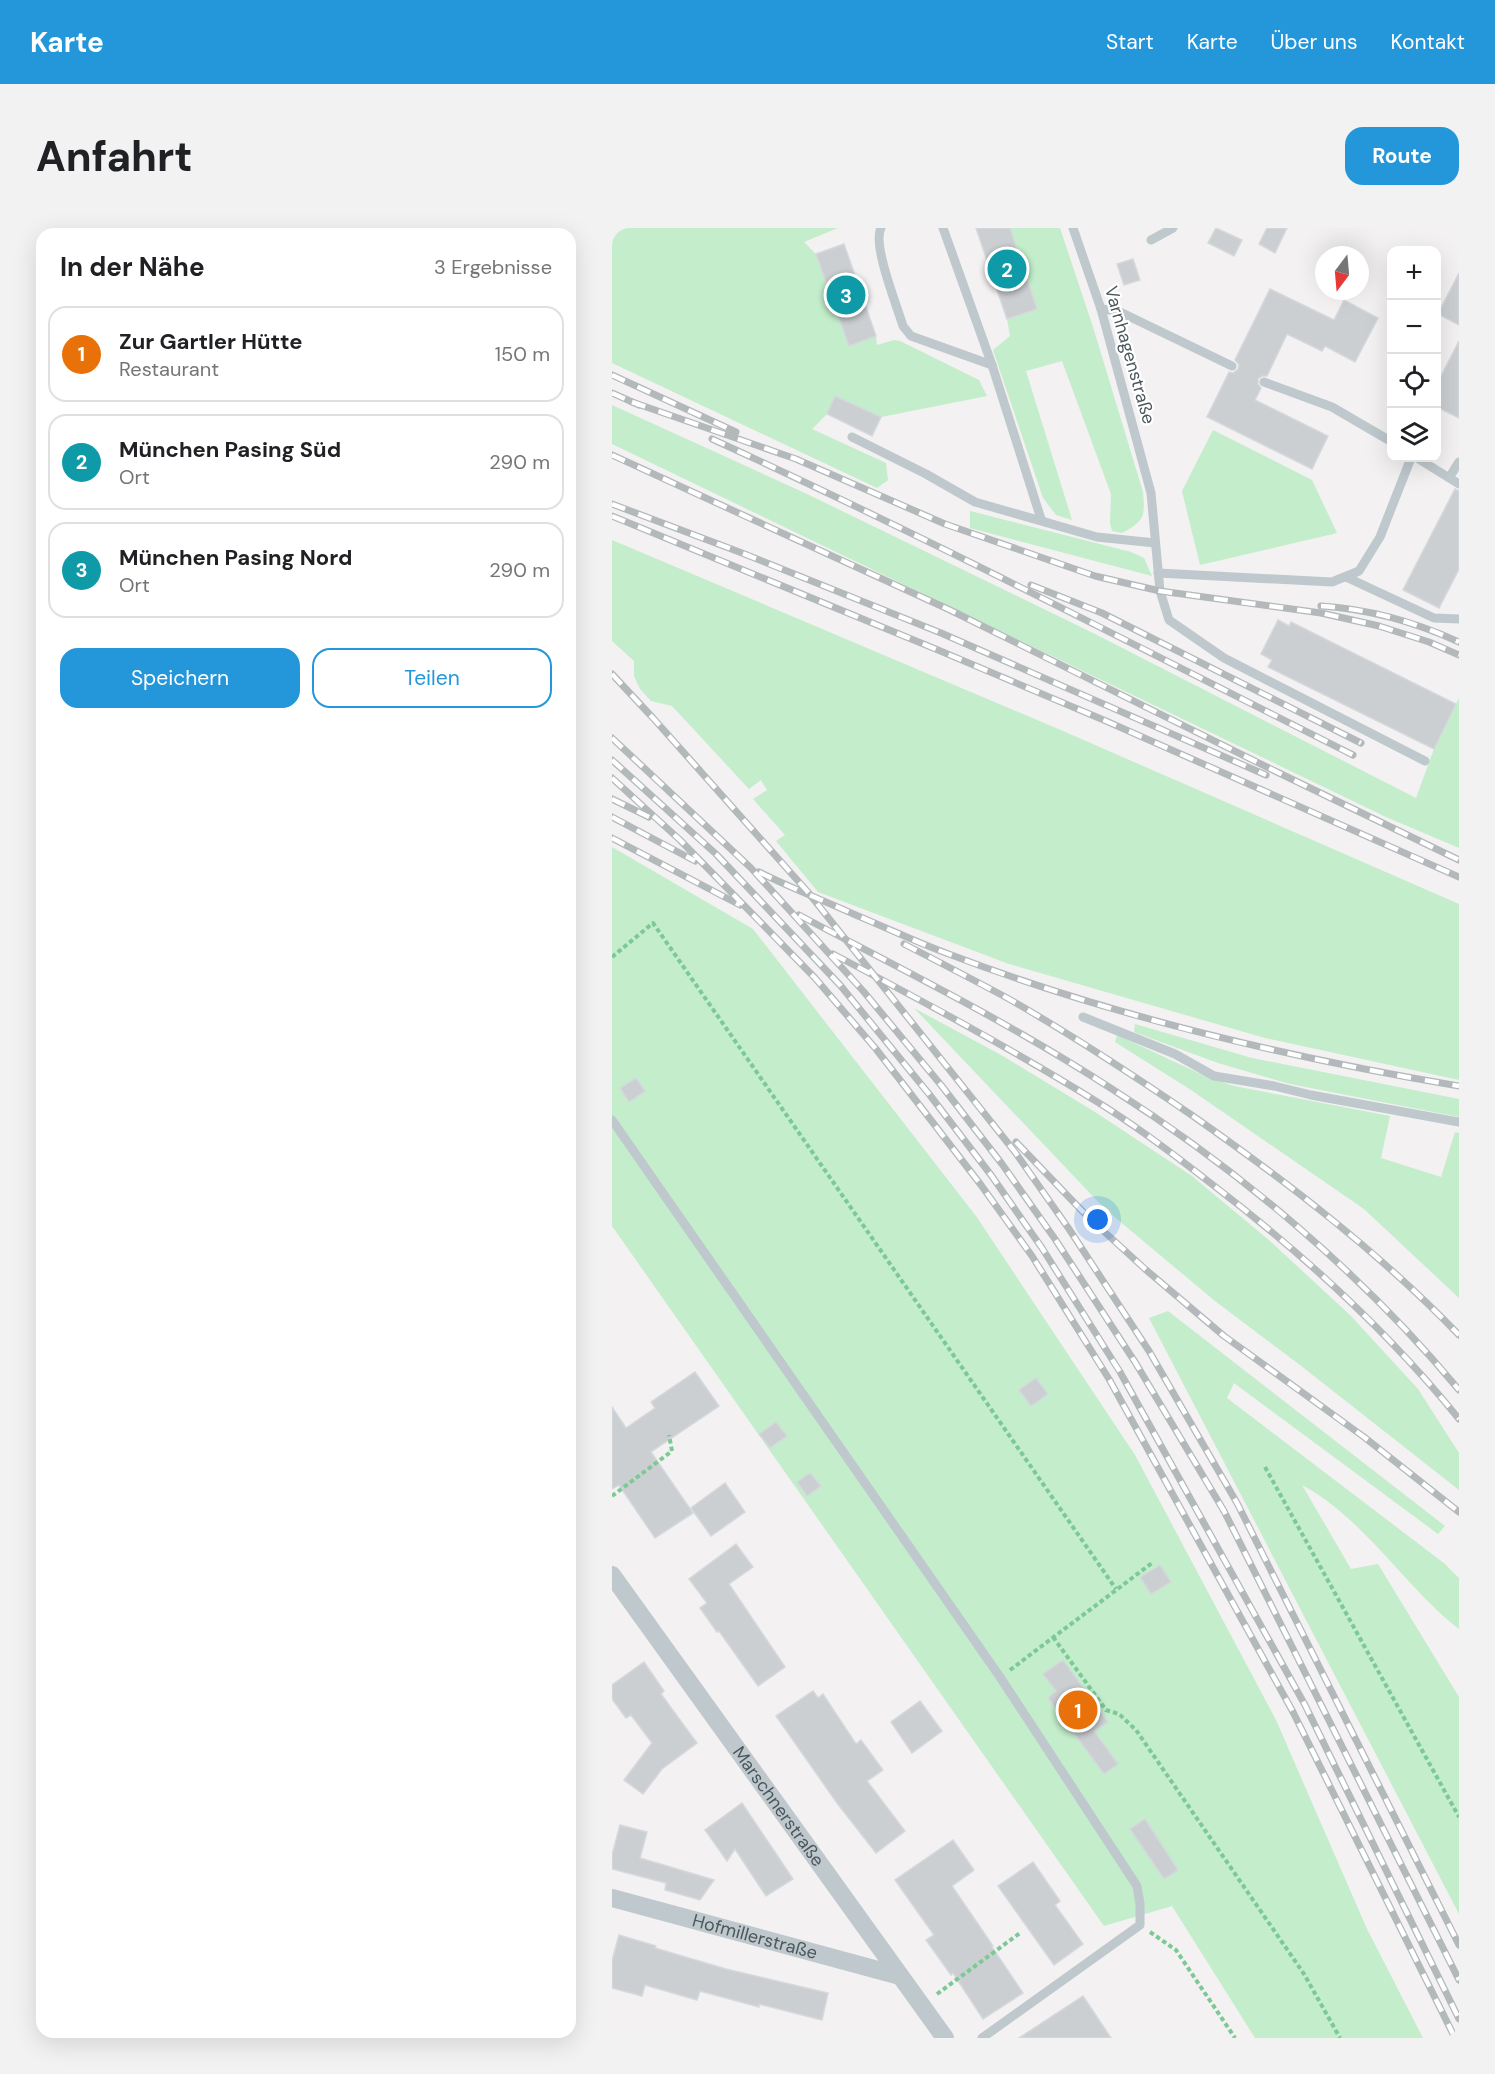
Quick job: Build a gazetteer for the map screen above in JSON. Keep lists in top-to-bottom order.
{
  "streets": {
    "street": ["Marschnerstraße", "Hofmillerstraße"],
    "lane": ["Varnhagenstraße"]
  },
  "crossings": [
    ["Marschnerstraße", "Hofmillerstraße"]
  ],
  "north": "bottom",
  "page": {
    "header": "Karte",
    "nav": [
      "Start",
      "Karte",
      "Über uns",
      "Kontakt"
    ],
    "buttons": [
      "Route",
      ["Speichern", "Teilen"]
    ],
    "title": "Anfahrt",
    "heading": ["In der Nähe", "3 Ergebnisse"],
    "map_buttons": ["+", "−"],
    "pins": ["2", "3", "1"],
    "list": [
      {
        "mark": "1",
        "name": "Zur Gartler Hütte",
        "note": "Restaurant",
        "value": "150 m"
      },
      {
        "mark": "2",
        "name": "München Pasing Süd",
        "note": "Ort",
        "value": "290 m"
      },
      {
        "mark": "3",
        "name": "München Pasing Nord",
        "note": "Ort",
        "value": "290 m"
      }
    ]
  }
}
